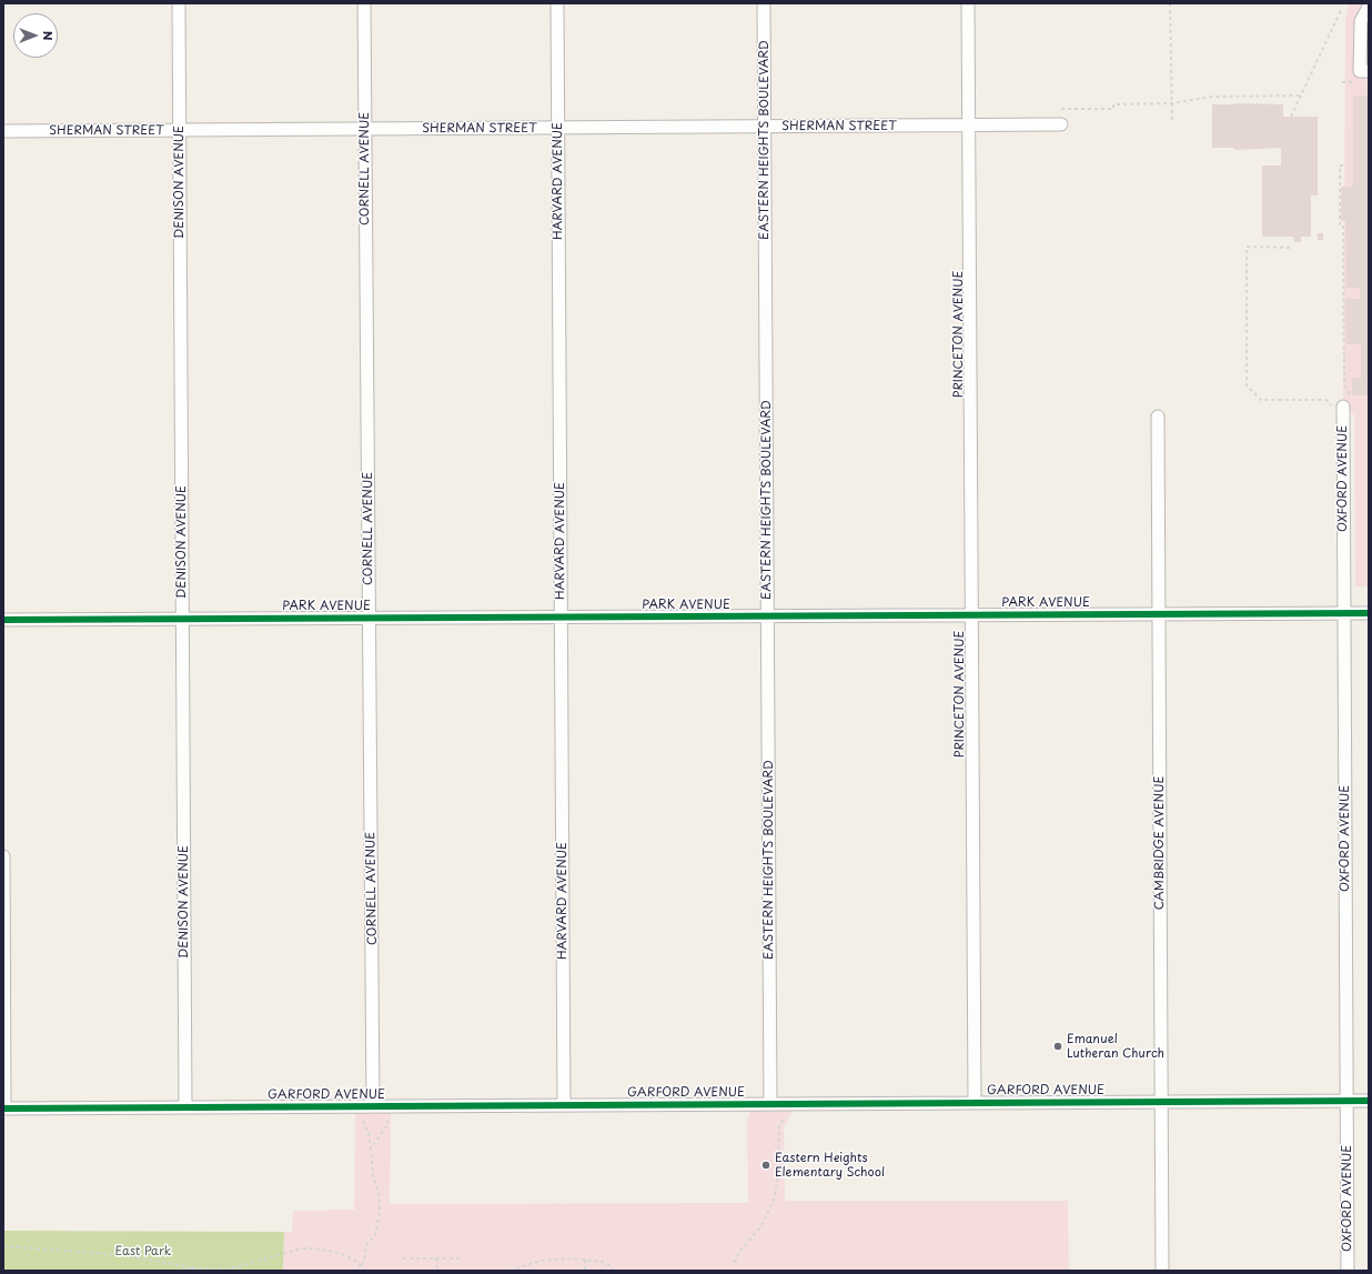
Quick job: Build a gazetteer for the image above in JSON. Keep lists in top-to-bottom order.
{
  "streets": {
    "street": [
      "SHERMAN STREET",
      "EASTERN HEIGHTS BOULEVARD",
      "CORNELL AVENUE",
      "HARVARD AVENUE",
      "DENISON AVENUE",
      "PRINCETON AVENUE",
      "OXFORD AVENUE",
      "PARK AVENUE",
      "CAMBRIDGE AVENUE",
      "GARFORD AVENUE"
    ]
  },
  "crossings": [
    ["SHERMAN STREET", "EASTERN HEIGHTS BOULEVARD"],
    ["SHERMAN STREET", "CORNELL AVENUE"],
    ["SHERMAN STREET", "HARVARD AVENUE"],
    ["SHERMAN STREET", "DENISON AVENUE"],
    ["SHERMAN STREET", "PRINCETON AVENUE"],
    ["EASTERN HEIGHTS BOULEVARD", "PARK AVENUE"],
    ["EASTERN HEIGHTS BOULEVARD", "GARFORD AVENUE"],
    ["CORNELL AVENUE", "PARK AVENUE"],
    ["CORNELL AVENUE", "GARFORD AVENUE"],
    ["HARVARD AVENUE", "PARK AVENUE"],
    ["HARVARD AVENUE", "GARFORD AVENUE"],
    ["DENISON AVENUE", "PARK AVENUE"],
    ["DENISON AVENUE", "GARFORD AVENUE"],
    ["PRINCETON AVENUE", "PARK AVENUE"],
    ["PRINCETON AVENUE", "GARFORD AVENUE"],
    ["OXFORD AVENUE", "PARK AVENUE"],
    ["OXFORD AVENUE", "GARFORD AVENUE"],
    ["PARK AVENUE", "CAMBRIDGE AVENUE"],
    ["CAMBRIDGE AVENUE", "GARFORD AVENUE"]
  ],
  "parks": ["East Park"],
  "places": ["Emanuel Lutheran Church", "Eastern Heights Elementary School"],
  "north": "right"
}
